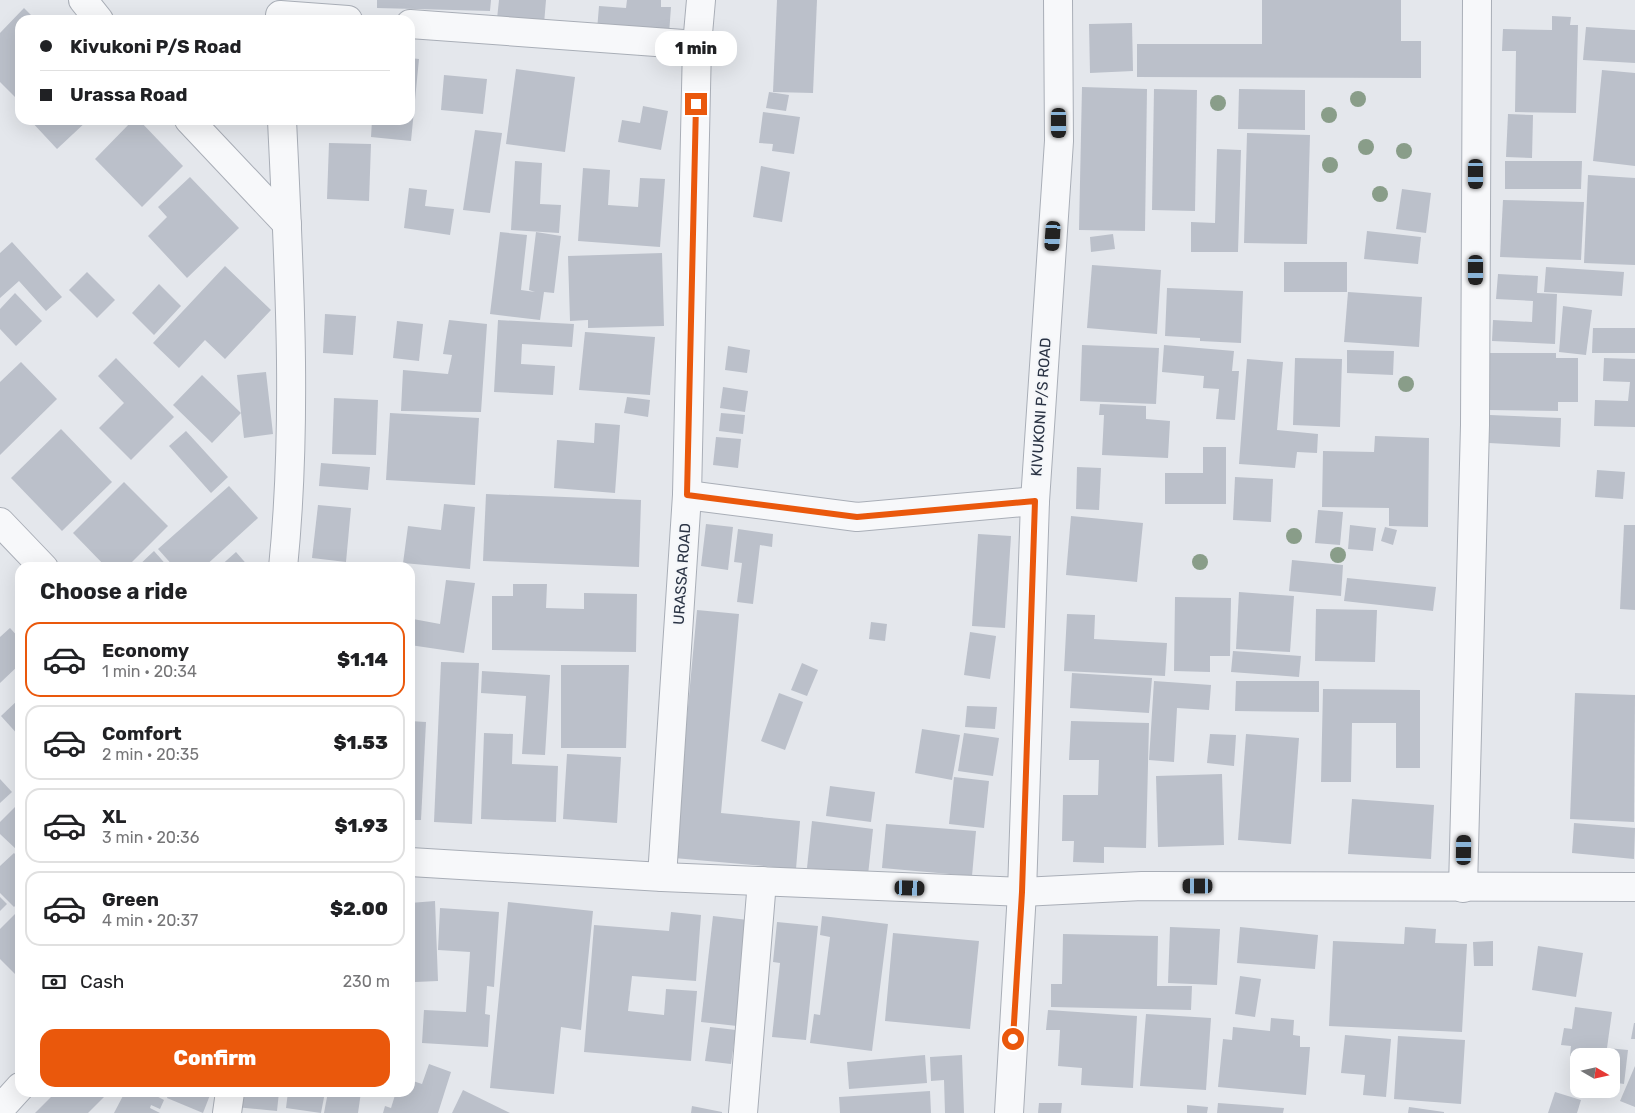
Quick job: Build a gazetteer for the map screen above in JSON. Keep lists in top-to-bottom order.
{
  "streets": {
    "street": ["KIVUKONI P/S ROAD", "URASSA ROAD"]
  },
  "north": "right",
  "page": {
    "banner": ["Kivukoni P/S Road", "Urassa Road"],
    "bubble": "1 min",
    "heading": "Choose a ride",
    "list": [
      {
        "name": "Economy",
        "note": "1 min · 20:34",
        "value": "$1.14"
      },
      {
        "name": "Comfort",
        "note": "2 min · 20:35",
        "value": "$1.53"
      },
      {
        "name": "XL",
        "note": "3 min · 20:36",
        "value": "$1.93"
      },
      {
        "name": "Green",
        "note": "4 min · 20:37",
        "value": "$2.00"
      }
    ],
    "pay": ["Cash", "230 m"],
    "buttons": "Confirm"
  }
}
